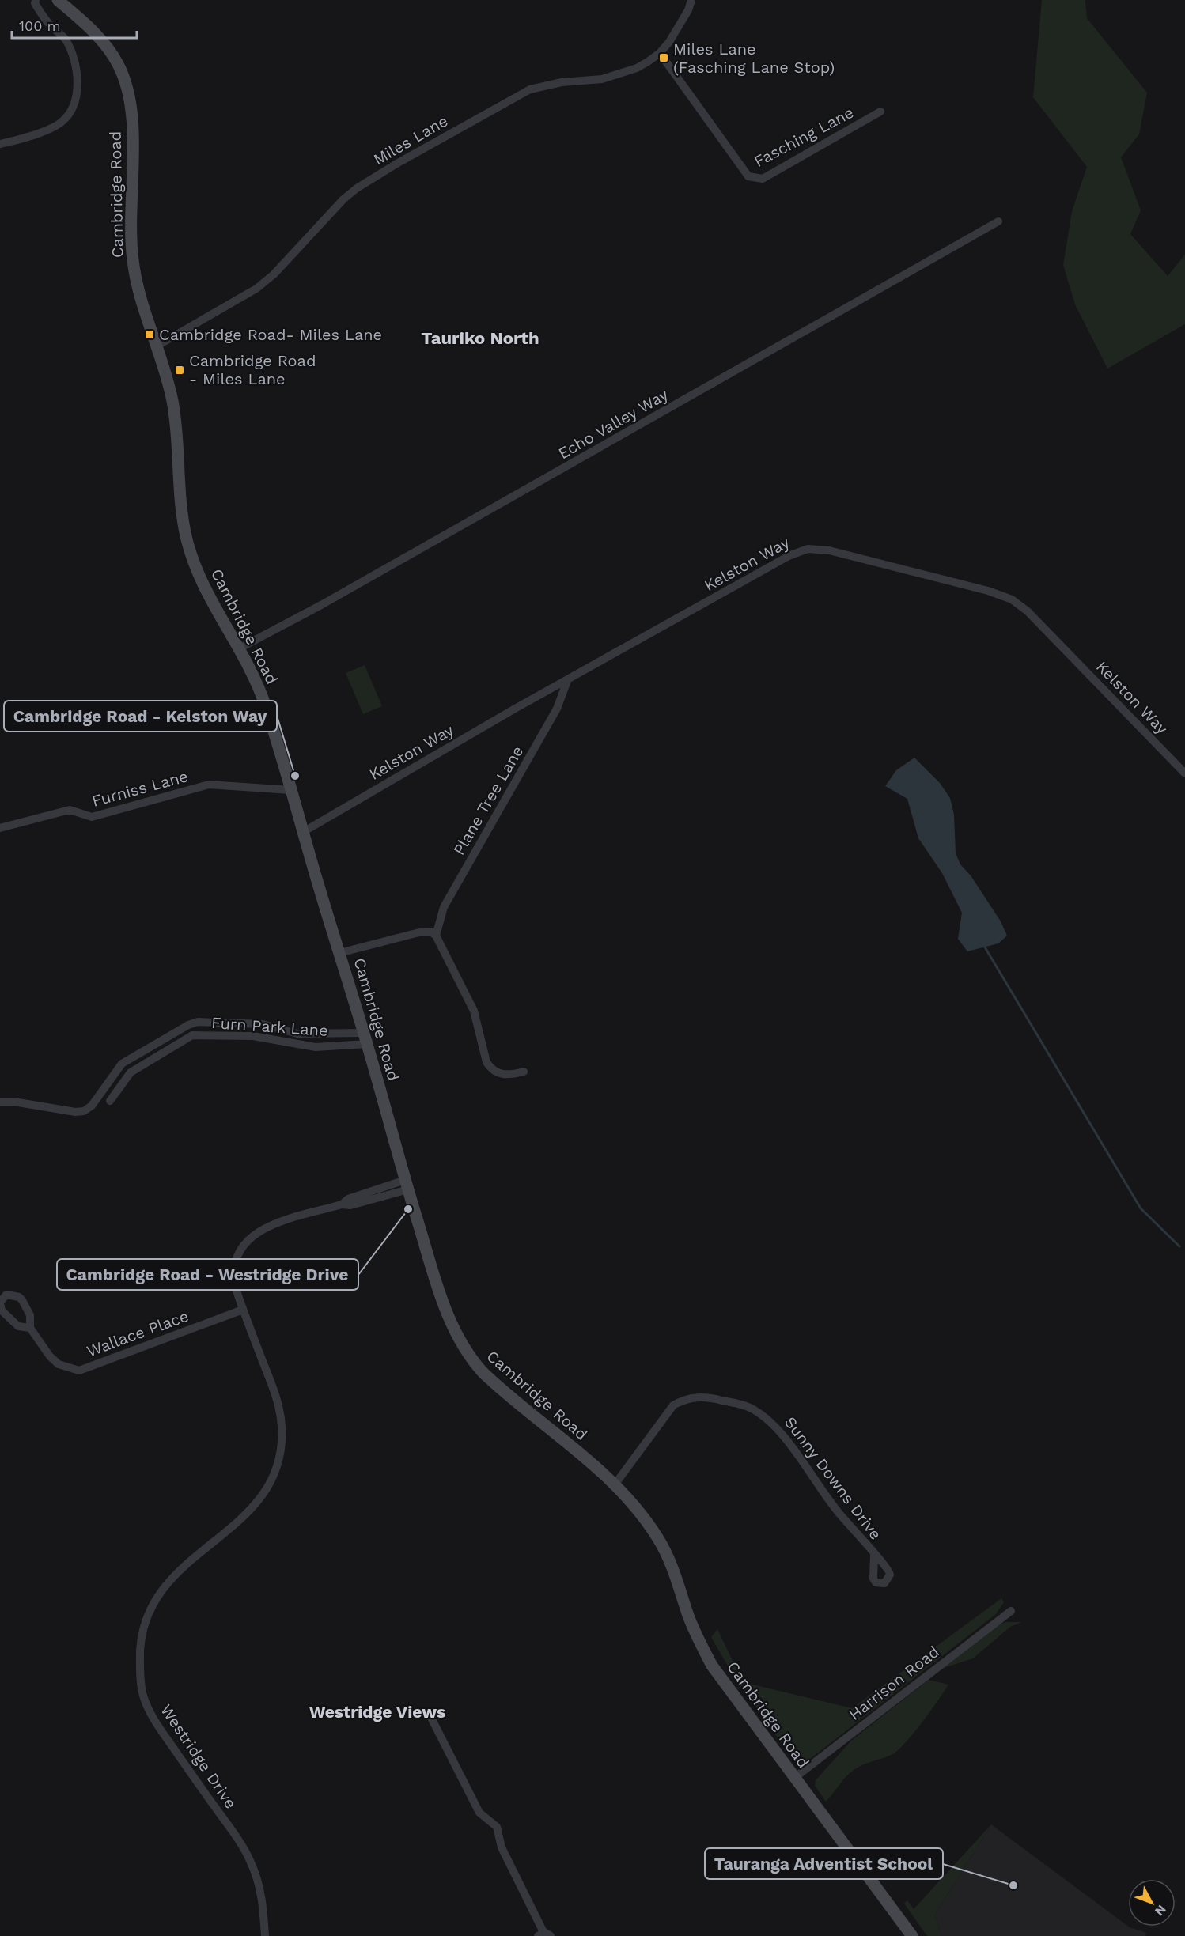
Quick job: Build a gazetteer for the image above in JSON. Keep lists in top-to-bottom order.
{
  "streets": {
    "main road": ["Cambridge Road"],
    "street": [
      "Fasching Lane",
      "Miles Lane",
      "Echo Valley Way",
      "Kelston Way",
      "Furniss Lane",
      "Plane Tree Lane",
      "Furn Park Lane",
      "Wallace Place",
      "Sunny Downs Drive",
      "Harrison Road",
      "Westridge Drive"
    ]
  },
  "crossings": [
    ["Fasching Lane", "Miles Lane"],
    ["Miles Lane", "Cambridge Road"],
    ["Cambridge Road", "Echo Valley Way"],
    ["Cambridge Road", "Kelston Way"],
    ["Cambridge Road", "Furniss Lane"],
    ["Cambridge Road", "Furn Park Lane"],
    ["Cambridge Road", "Sunny Downs Drive"],
    ["Cambridge Road", "Harrison Road"],
    ["Cambridge Road", "Westridge Drive"],
    ["Kelston Way", "Plane Tree Lane"],
    ["Wallace Place", "Westridge Drive"]
  ],
  "districts": ["Tauriko North", "Westridge Views"],
  "places": {
    "transit": ["Miles Lane (Fasching Lane Stop)", "Cambridge Road- Miles Lane", "Cambridge Road - Miles Lane"],
    "other": ["Cambridge Road - Kelston Way", "Cambridge Road - Westridge Drive", "Tauranga Adventist School"]
  },
  "scale_bar": "100 m",
  "north": "bottom right"
}
